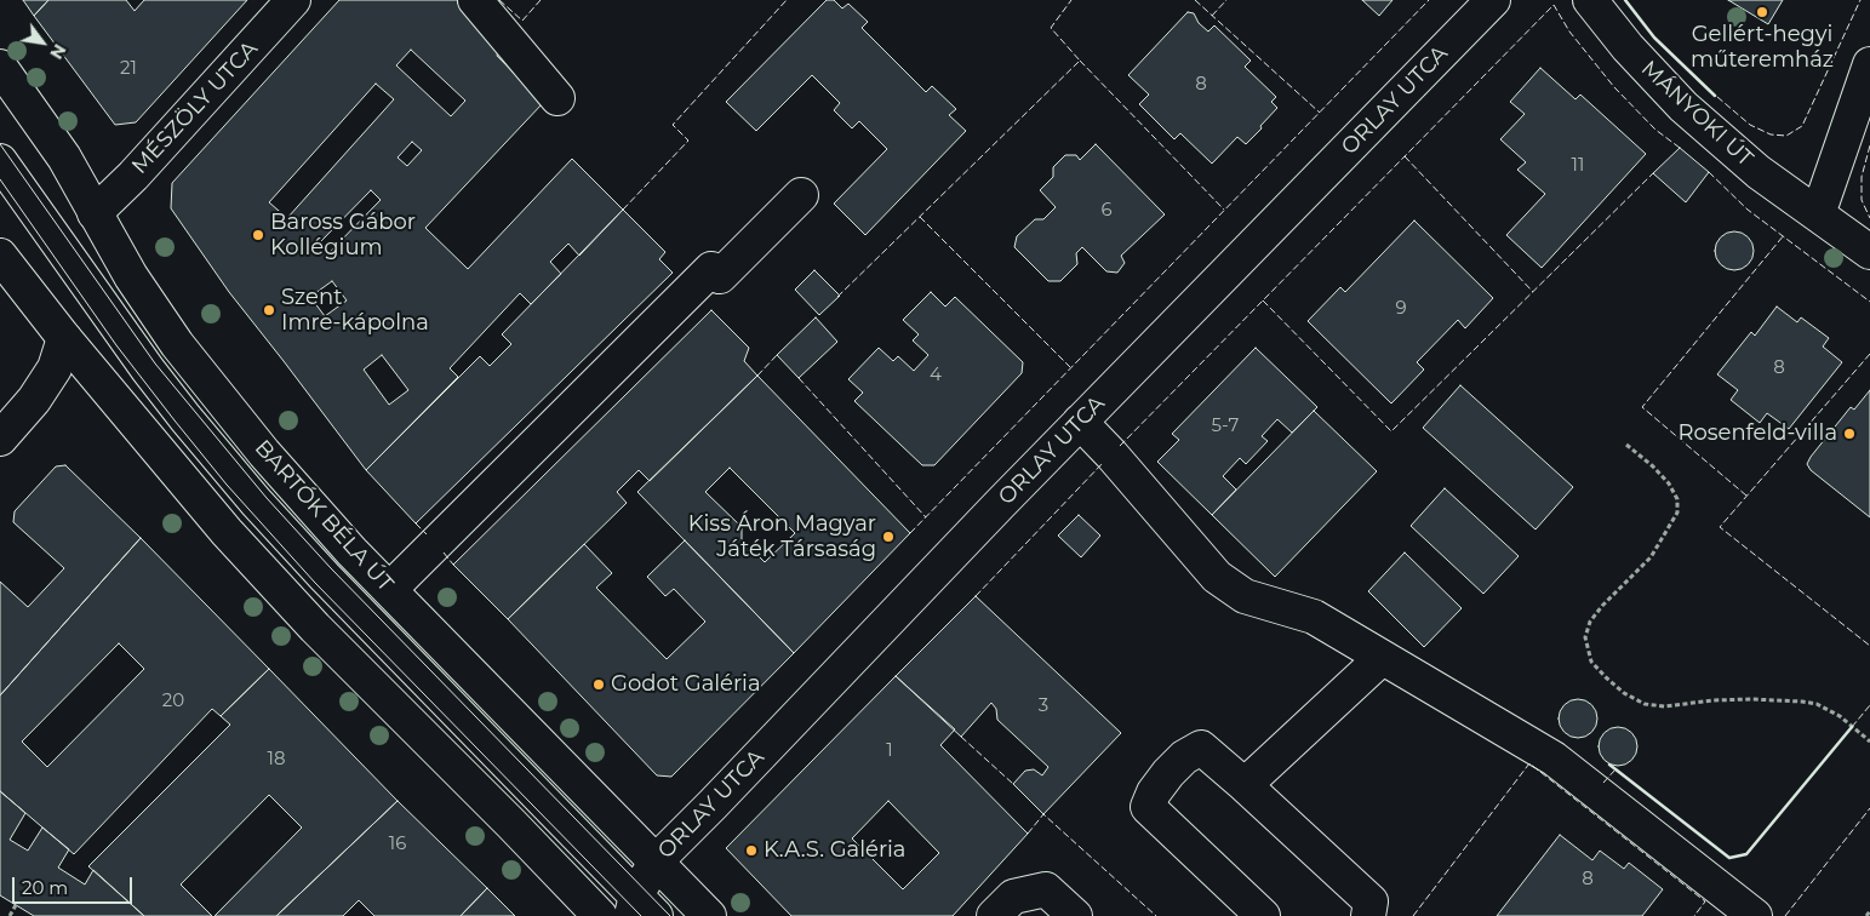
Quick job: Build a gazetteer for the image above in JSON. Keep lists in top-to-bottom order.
{
  "streets": {
    "street": [
      "ORLAY UTCA",
      "MÉSZÖLY UTCA",
      "MÁNYOKI ÚT",
      "BARTÓK BÉLA ÚT"
    ]
  },
  "crossings": [
    ["ORLAY UTCA", "BARTÓK BÉLA ÚT"],
    ["MÉSZÖLY UTCA", "BARTÓK BÉLA ÚT"]
  ],
  "places": [
    "Gellért-hegyi műteremház",
    "Baross Gábor Kollégium",
    "Szent Imre-kápolna",
    "Rosenfeld-villa",
    "Kiss Áron Magyar Játék Társaság",
    "Godot Galéria",
    "K.A.S. Galéria"
  ],
  "house_numbers": [
    "21",
    "8",
    "11",
    "6",
    "9",
    "8",
    "4",
    "5-7",
    "20",
    "3",
    "1",
    "18",
    "16",
    "8"
  ],
  "scale_bar": "20 m",
  "north": "bottom right"
}
